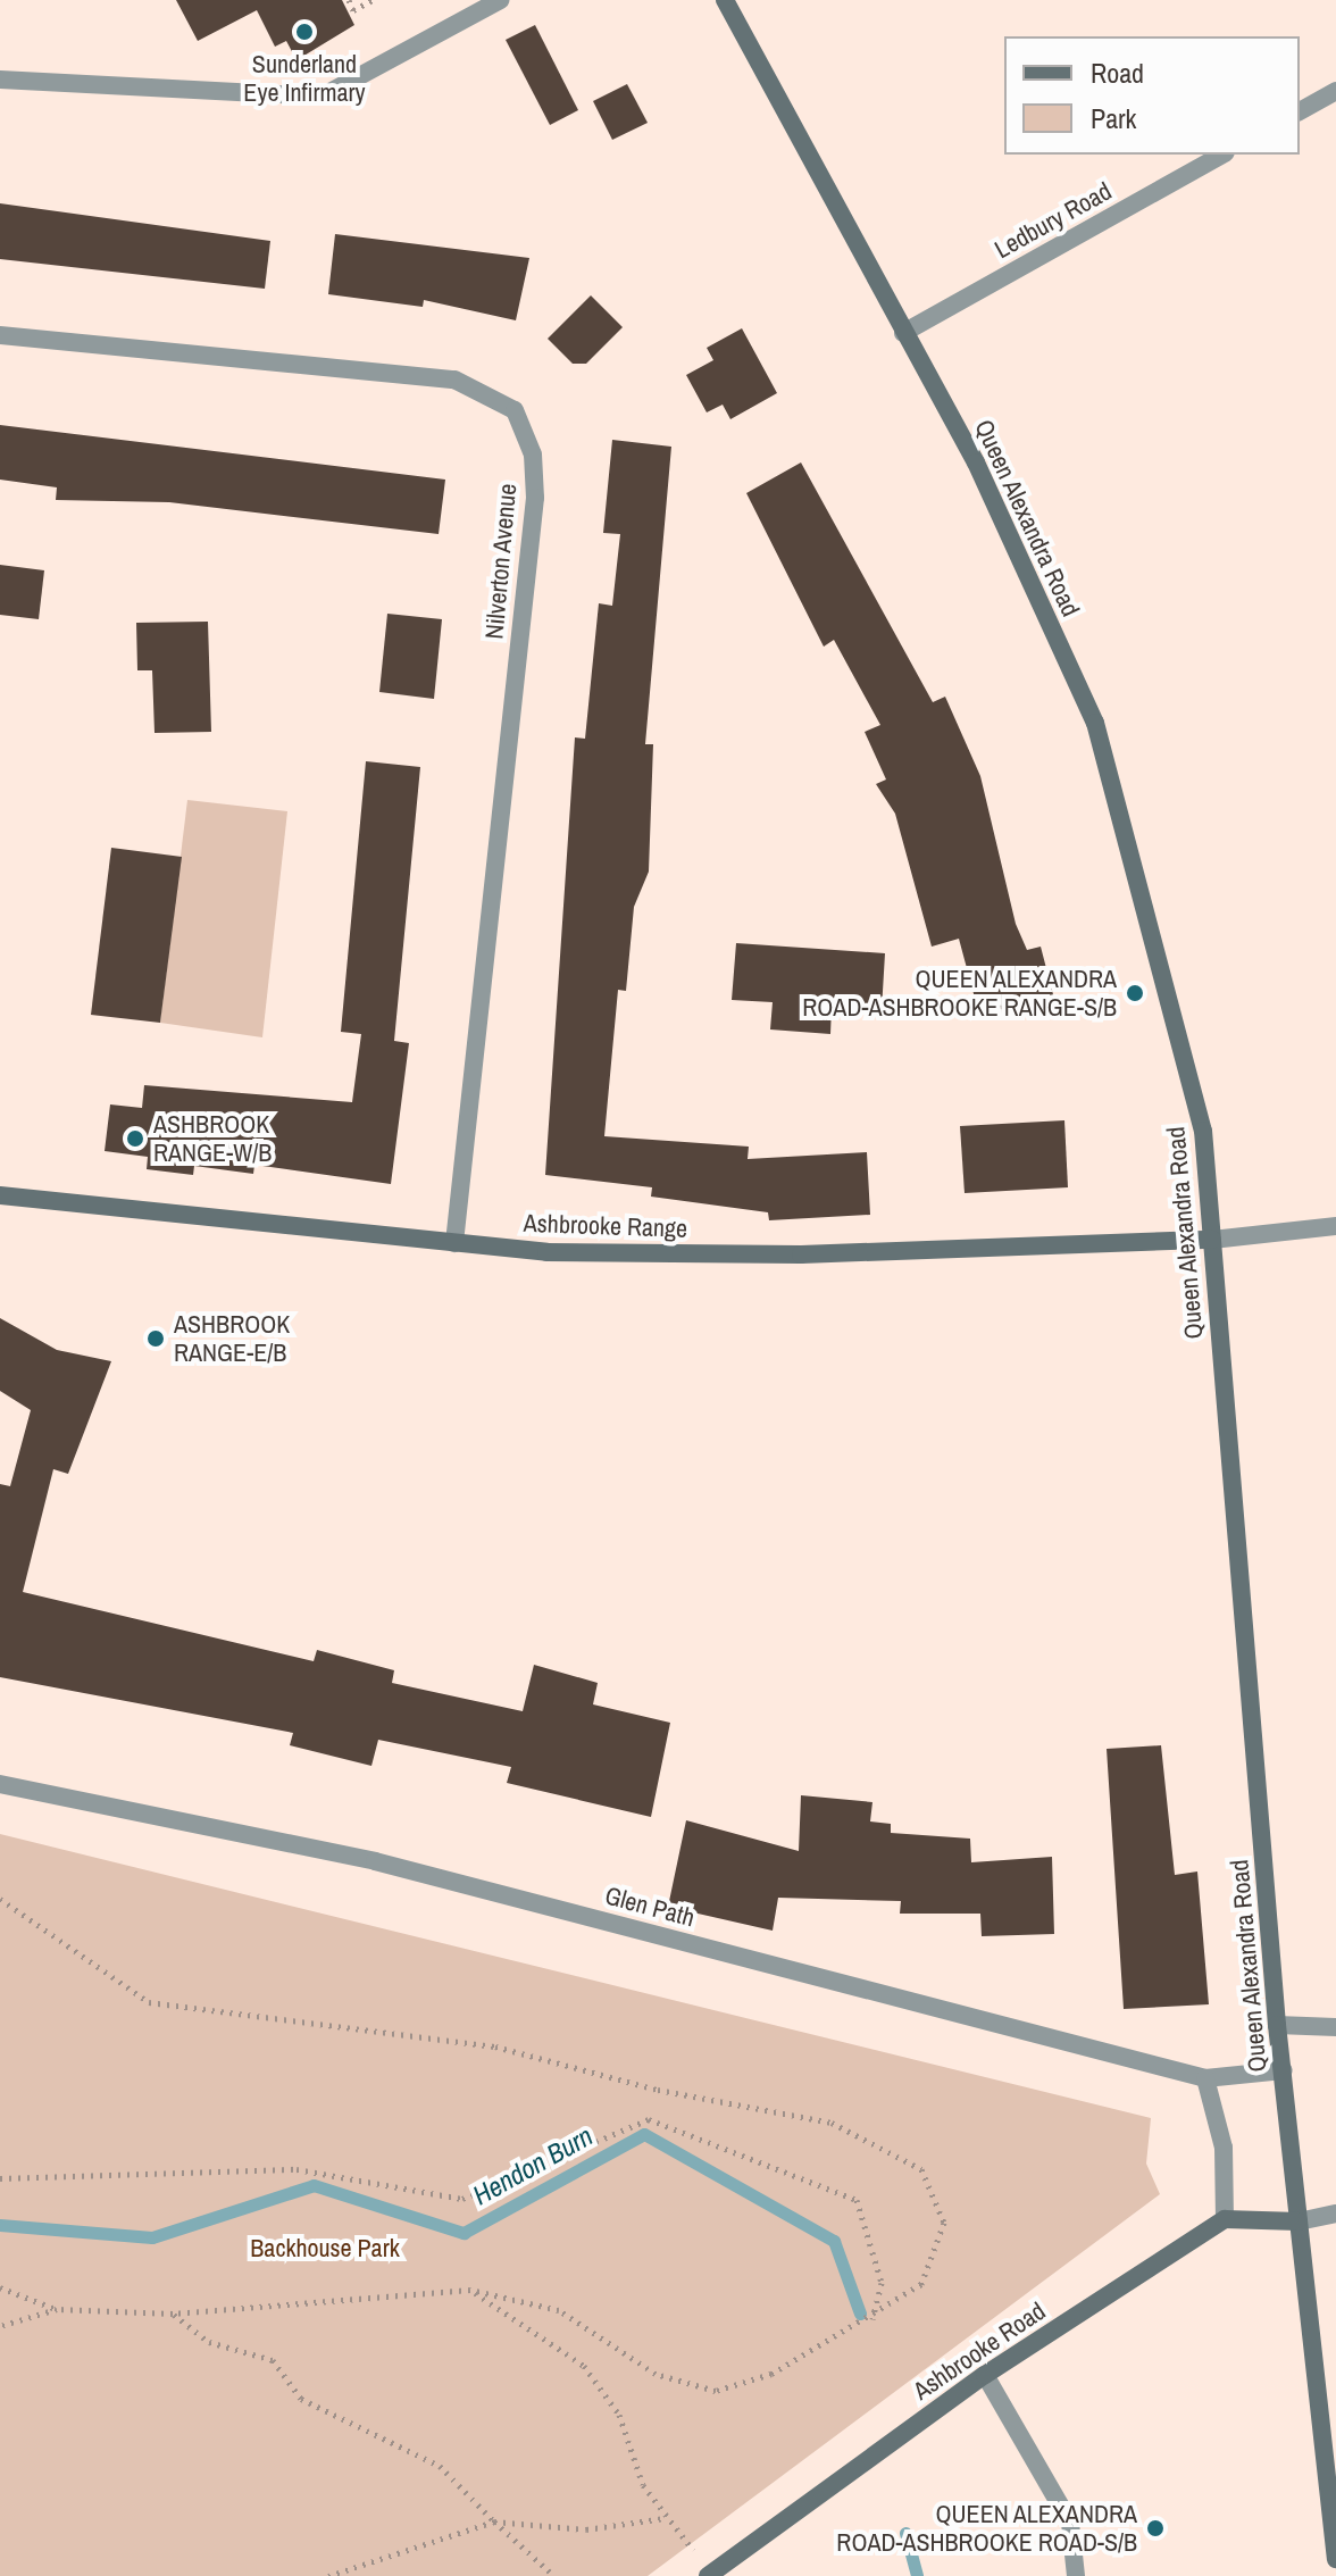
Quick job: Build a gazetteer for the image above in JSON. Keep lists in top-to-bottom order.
{
  "streets": {
    "street": [
      "Ledbury Road",
      "Queen Alexandra Road",
      "Nilverton Avenue",
      "Ashbrooke Range",
      "Glen Path",
      "Ashbrooke Road"
    ]
  },
  "crossings": [
    ["Ledbury Road", "Queen Alexandra Road"],
    ["Queen Alexandra Road", "Ashbrooke Range"],
    ["Queen Alexandra Road", "Glen Path"],
    ["Nilverton Avenue", "Ashbrooke Range"]
  ],
  "water": ["Hendon Burn"],
  "parks": ["Backhouse Park"],
  "places": [
    "Sunderland Eye Infirmary",
    "QUEEN ALEXANDRA ROAD-ASHBROOKE RANGE-S/B",
    "ASHBROOK RANGE-W/B",
    "ASHBROOK RANGE-E/B",
    "QUEEN ALEXANDRA ROAD-ASHBROOKE ROAD-S/B"
  ],
  "legend": ["Road", "Park"]
}
